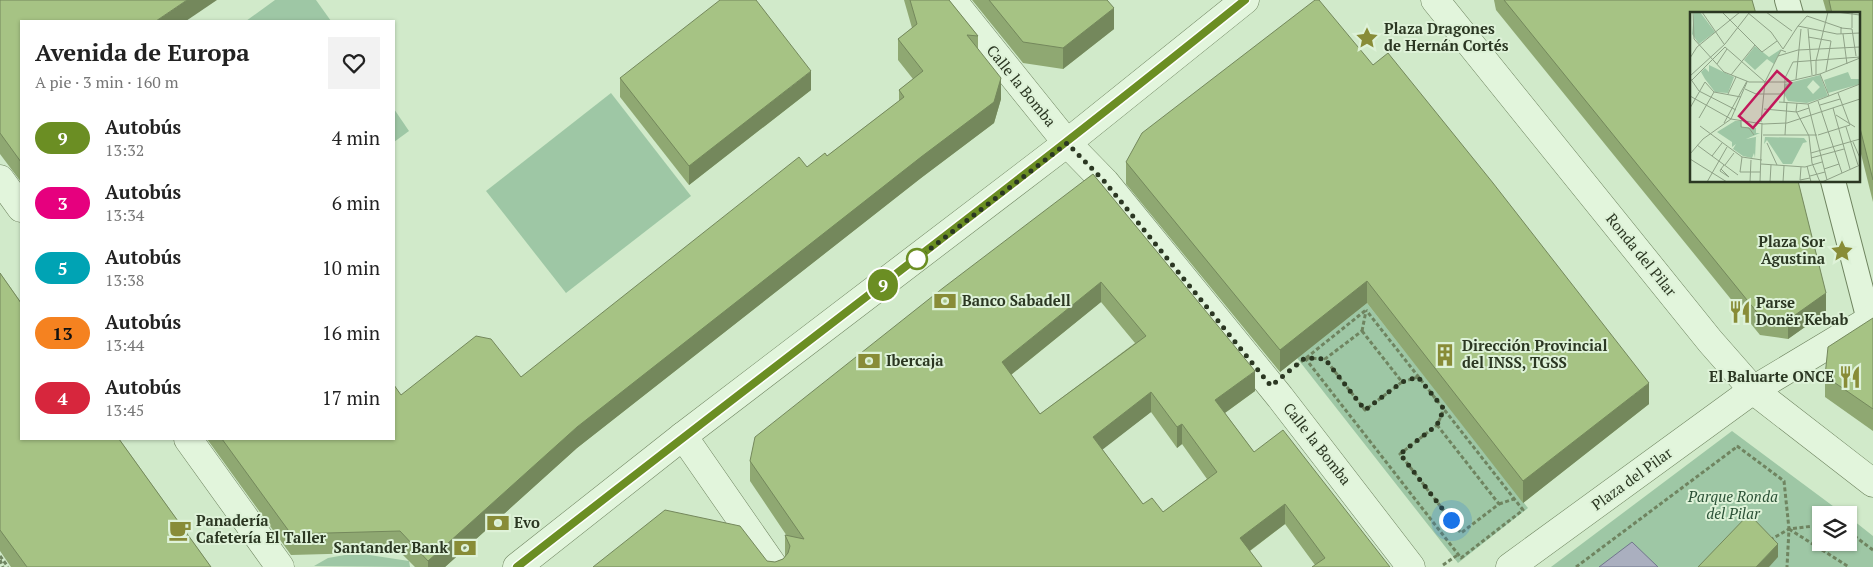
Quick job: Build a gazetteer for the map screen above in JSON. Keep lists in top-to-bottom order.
{
  "streets": {
    "street": ["Calle la Bomba", "Ronda del Pilar", "Plaza del Pilar"]
  },
  "crossings": [
    ["Ronda del Pilar", "Plaza del Pilar"]
  ],
  "parks": ["Parque Ronda del Pilar"],
  "places": {
    "place": ["Plaza Dragones de Hernán Cortés", "Plaza Sor Agustina"],
    "bank": [
      "Banco Sabadell",
      "Ibercaja",
      "Evo",
      "Santander Bank"
    ],
    "restaurant": ["Parse Donër Kebab", "El Baluarte ONCE"],
    "building": ["Dirección Provincial del INSS, TGSS"],
    "cafe": ["Panadería Cafetería El Taller"]
  },
  "lines": ["bus line 9"],
  "page": {
    "on_map": "9",
    "heading": ["Avenida de Europa", "A pie · 3 min · 160 m"],
    "list": [
      {
        "mark": "9",
        "name": "Autobús",
        "note": "13:32",
        "value": "4 min"
      },
      {
        "mark": "3",
        "name": "Autobús",
        "note": "13:34",
        "value": "6 min"
      },
      {
        "mark": "5",
        "name": "Autobús",
        "note": "13:38",
        "value": "10 min"
      },
      {
        "mark": "13",
        "name": "Autobús",
        "note": "13:44",
        "value": "16 min"
      },
      {
        "mark": "4",
        "name": "Autobús",
        "note": "13:45",
        "value": "17 min"
      }
    ]
  }
}
